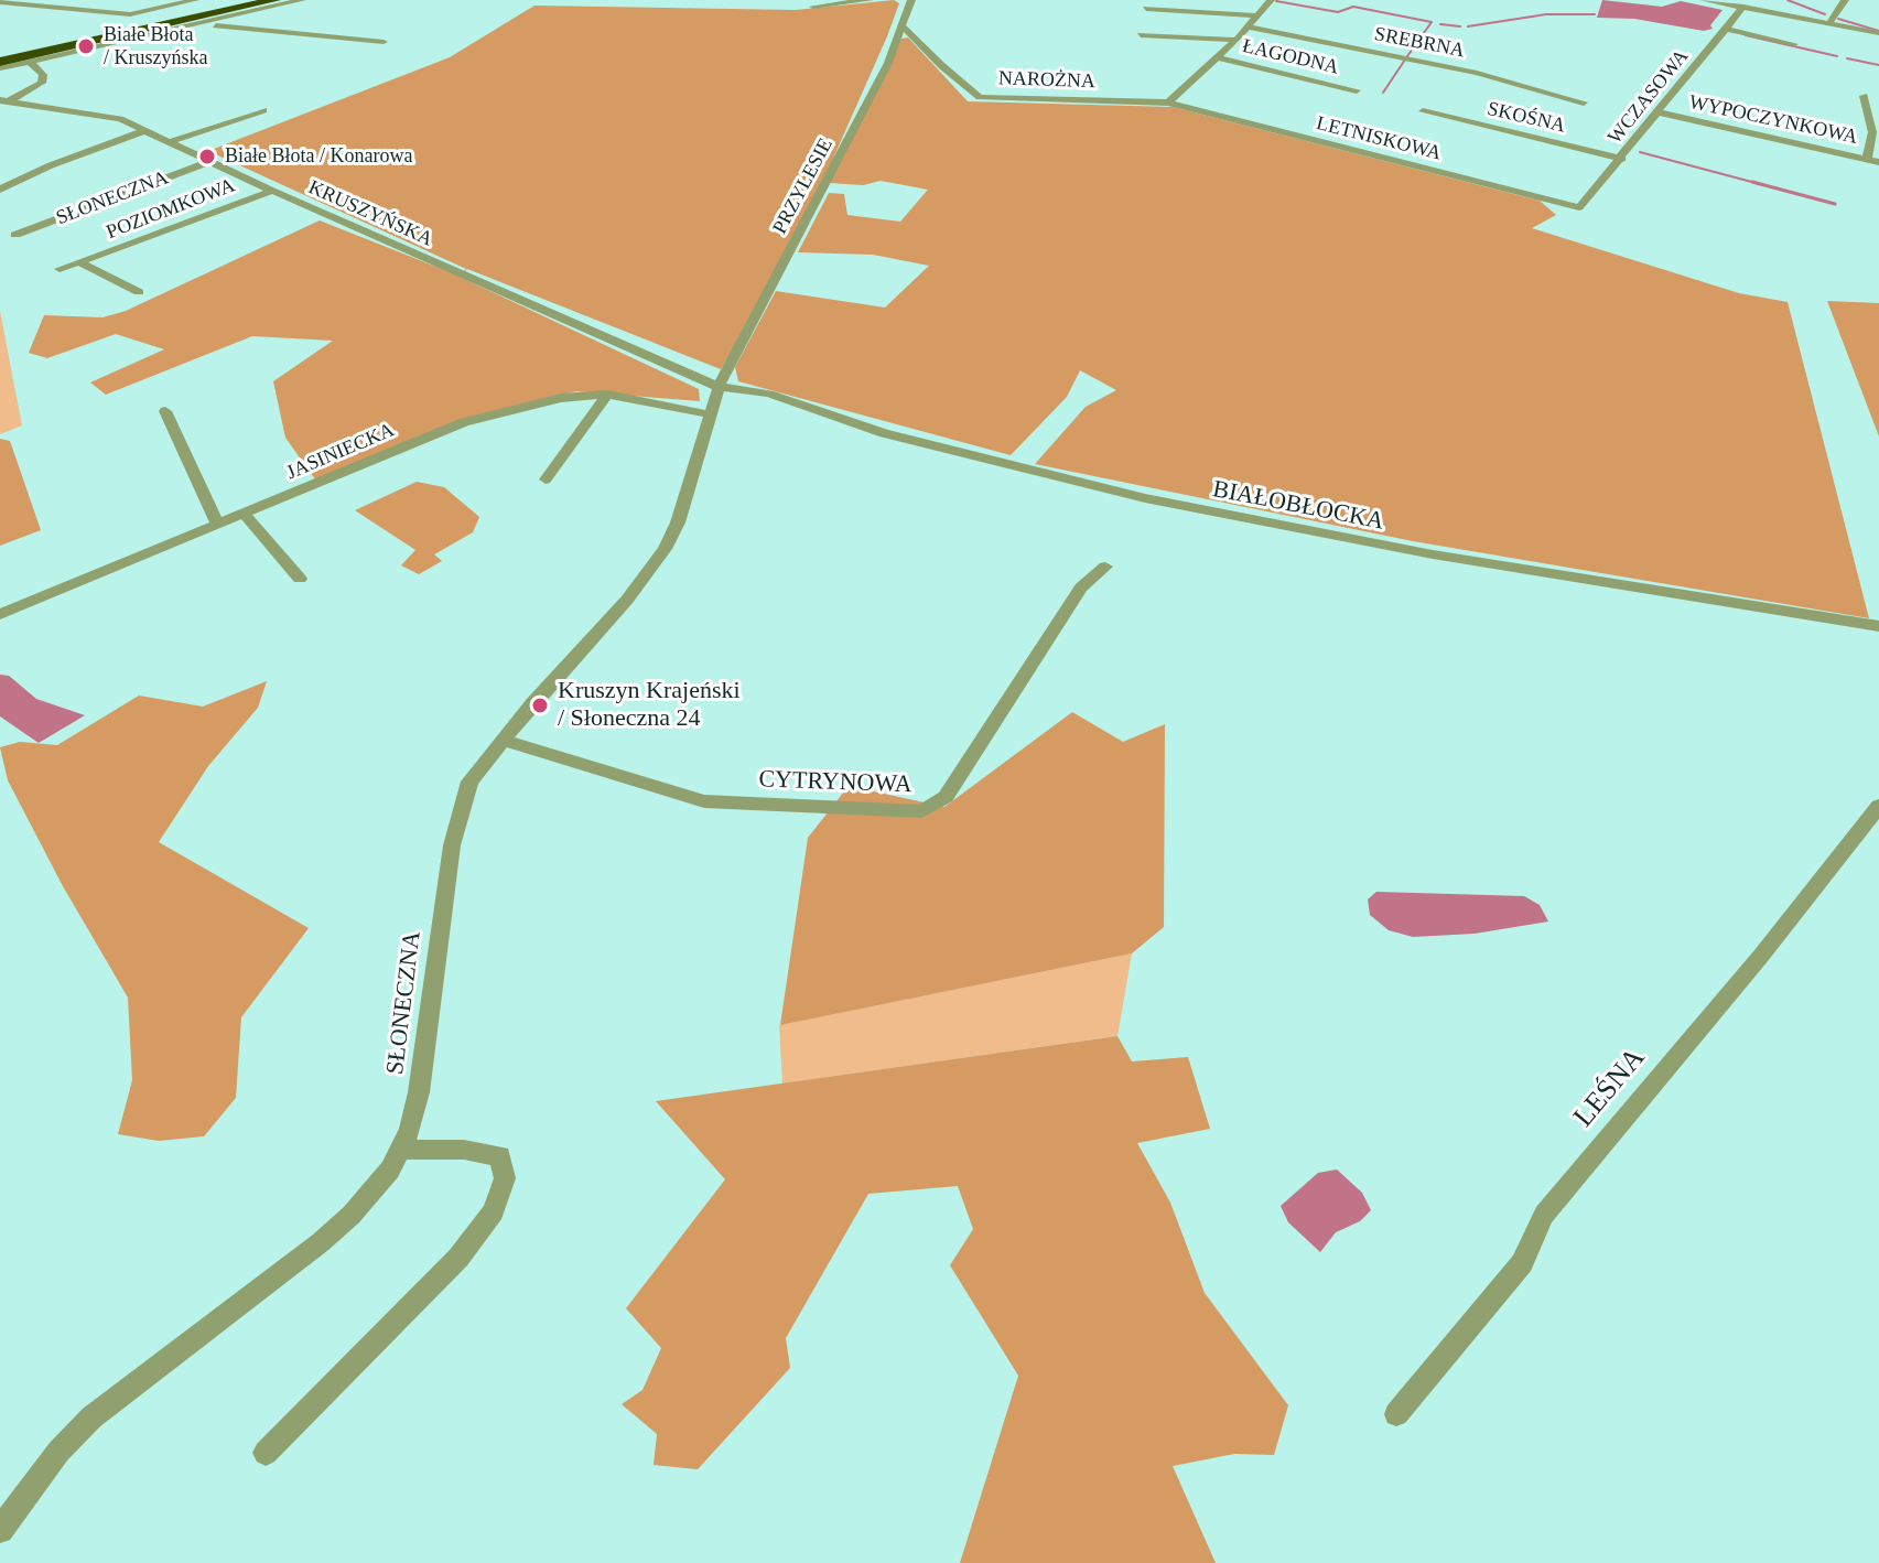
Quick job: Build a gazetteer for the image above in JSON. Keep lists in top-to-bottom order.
{
  "streets": {
    "street": [
      "SREBRNA",
      "ŁAGODNA",
      "NAROŻNA",
      "WCZASOWA",
      "SKOŚNA",
      "WYPOCZYNKOWA",
      "LETNISKOWA",
      "PRZYLESIE",
      "SŁONECZNA",
      "POZIOMKOWA",
      "KRUSZYŃSKA",
      "JASINIECKA",
      "BIAŁOBŁOCKA",
      "CYTRYNOWA",
      "LEŚNA"
    ]
  },
  "crossings": [
    ["NAROŻNA", "LETNISKOWA"],
    ["NAROŻNA", "PRZYLESIE"],
    ["WCZASOWA", "SKOŚNA"],
    ["WCZASOWA", "WYPOCZYNKOWA"],
    ["WCZASOWA", "LETNISKOWA"],
    ["PRZYLESIE", "SŁONECZNA"],
    ["PRZYLESIE", "KRUSZYŃSKA"],
    ["PRZYLESIE", "BIAŁOBŁOCKA"],
    ["SŁONECZNA", "KRUSZYŃSKA"],
    ["SŁONECZNA", "JASINIECKA"],
    ["SŁONECZNA", "BIAŁOBŁOCKA"],
    ["SŁONECZNA", "CYTRYNOWA"],
    ["POZIOMKOWA", "KRUSZYŃSKA"],
    ["KRUSZYŃSKA", "BIAŁOBŁOCKA"]
  ],
  "places": ["Białe Błota / Kruszyńska", "Białe Błota / Konarowa", "Kruszyn Krajeński / Słoneczna 24"]
}
